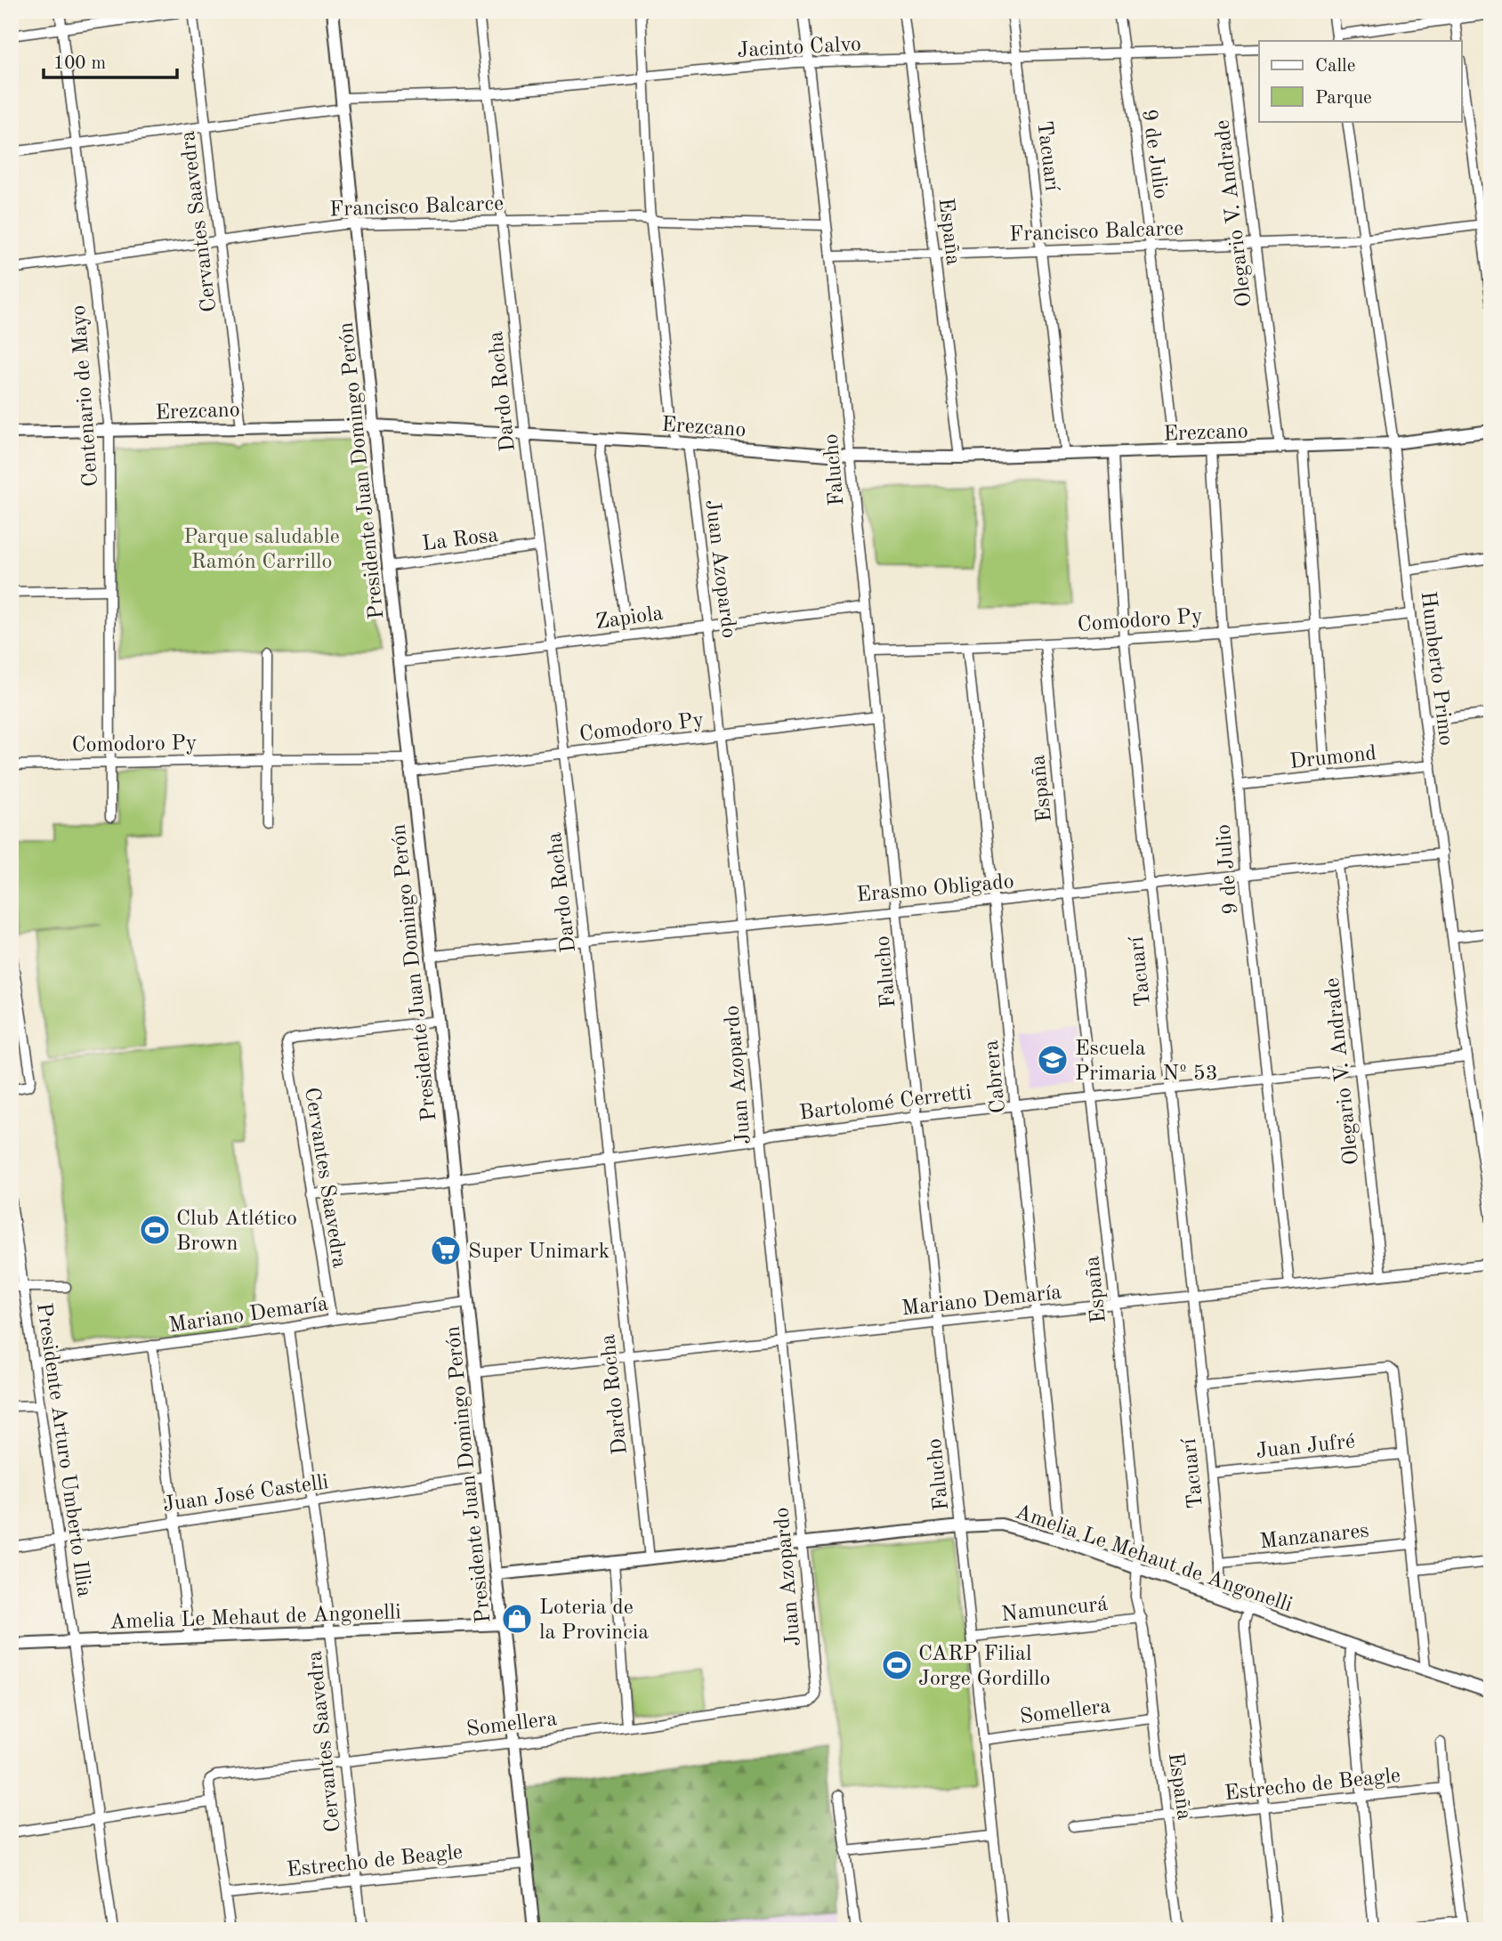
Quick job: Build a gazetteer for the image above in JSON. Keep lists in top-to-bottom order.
{
  "streets": {
    "street": [
      "Jacinto Calvo",
      "9 de Julio",
      "Tacuarí",
      "Francisco Balcarce",
      "Olegario V. Andrade",
      "Cervantes Saavedra",
      "España",
      "Dardo Rocha",
      "Centenario de Mayo",
      "Erezcano",
      "Falucho",
      "Presidente Juan Domingo Perón",
      "La Rosa",
      "Juan Azopardo",
      "Zapiola",
      "Comodoro Py",
      "Humberto Primo",
      "Drumond",
      "Erasmo Obligado",
      "Cabrera",
      "Bartolomé Cerretti",
      "Mariano Demaría",
      "Juan Jufré",
      "Presidente Arturo Umberto Illia",
      "Juan José Castelli",
      "Manzanares",
      "Amelia Le Mehaut de Angonelli",
      "Namuncurá",
      "Somellera",
      "Estrecho de Beagle"
    ]
  },
  "crossings": [
    ["Jacinto Calvo", "9 de Julio"],
    ["Jacinto Calvo", "Tacuarí"],
    ["Jacinto Calvo", "Olegario V. Andrade"],
    ["Jacinto Calvo", "Cervantes Saavedra"],
    ["Jacinto Calvo", "España"],
    ["Jacinto Calvo", "Dardo Rocha"],
    ["Jacinto Calvo", "Centenario de Mayo"],
    ["Jacinto Calvo", "Falucho"],
    ["Jacinto Calvo", "Presidente Juan Domingo Perón"],
    ["9 de Julio", "Francisco Balcarce"],
    ["9 de Julio", "Erezcano"],
    ["9 de Julio", "Comodoro Py"],
    ["9 de Julio", "Drumond"],
    ["9 de Julio", "Erasmo Obligado"],
    ["9 de Julio", "Bartolomé Cerretti"],
    ["9 de Julio", "Mariano Demaría"],
    ["Tacuarí", "Francisco Balcarce"],
    ["Tacuarí", "Erezcano"],
    ["Tacuarí", "Comodoro Py"],
    ["Tacuarí", "Erasmo Obligado"],
    ["Tacuarí", "Bartolomé Cerretti"],
    ["Tacuarí", "Mariano Demaría"],
    ["Tacuarí", "Juan Jufré"],
    ["Tacuarí", "Manzanares"],
    ["Tacuarí", "Amelia Le Mehaut de Angonelli"],
    ["Francisco Balcarce", "Olegario V. Andrade"],
    ["Francisco Balcarce", "Cervantes Saavedra"],
    ["Francisco Balcarce", "España"],
    ["Francisco Balcarce", "Dardo Rocha"],
    ["Francisco Balcarce", "Centenario de Mayo"],
    ["Francisco Balcarce", "Falucho"],
    ["Francisco Balcarce", "Presidente Juan Domingo Perón"],
    ["Francisco Balcarce", "Humberto Primo"],
    ["Olegario V. Andrade", "Erezcano"],
    ["Olegario V. Andrade", "Erasmo Obligado"],
    ["Olegario V. Andrade", "Bartolomé Cerretti"],
    ["Olegario V. Andrade", "Mariano Demaría"],
    ["Cervantes Saavedra", "Erezcano"],
    ["Cervantes Saavedra", "Presidente Juan Domingo Perón"],
    ["Cervantes Saavedra", "Bartolomé Cerretti"],
    ["Cervantes Saavedra", "Mariano Demaría"],
    ["Cervantes Saavedra", "Juan José Castelli"],
    ["Cervantes Saavedra", "Amelia Le Mehaut de Angonelli"],
    ["Cervantes Saavedra", "Somellera"],
    ["Cervantes Saavedra", "Estrecho de Beagle"],
    ["España", "Erezcano"],
    ["España", "Comodoro Py"],
    ["España", "Erasmo Obligado"],
    ["España", "Bartolomé Cerretti"],
    ["España", "Mariano Demaría"],
    ["España", "Amelia Le Mehaut de Angonelli"],
    ["España", "Namuncurá"],
    ["España", "Somellera"],
    ["España", "Estrecho de Beagle"],
    ["Dardo Rocha", "Erezcano"],
    ["Dardo Rocha", "La Rosa"],
    ["Dardo Rocha", "Zapiola"],
    ["Dardo Rocha", "Comodoro Py"],
    ["Dardo Rocha", "Erasmo Obligado"],
    ["Dardo Rocha", "Bartolomé Cerretti"],
    ["Dardo Rocha", "Mariano Demaría"],
    ["Dardo Rocha", "Amelia Le Mehaut de Angonelli"],
    ["Centenario de Mayo", "Erezcano"],
    ["Centenario de Mayo", "Comodoro Py"],
    ["Erezcano", "Falucho"],
    ["Erezcano", "Presidente Juan Domingo Perón"],
    ["Erezcano", "Juan Azopardo"],
    ["Erezcano", "Humberto Primo"],
    ["Falucho", "Zapiola"],
    ["Falucho", "Comodoro Py"],
    ["Falucho", "Erasmo Obligado"],
    ["Falucho", "Bartolomé Cerretti"],
    ["Falucho", "Mariano Demaría"],
    ["Falucho", "Amelia Le Mehaut de Angonelli"],
    ["Falucho", "Namuncurá"],
    ["Falucho", "Somellera"],
    ["Presidente Juan Domingo Perón", "La Rosa"],
    ["Presidente Juan Domingo Perón", "Zapiola"],
    ["Presidente Juan Domingo Perón", "Comodoro Py"],
    ["Presidente Juan Domingo Perón", "Erasmo Obligado"],
    ["Presidente Juan Domingo Perón", "Bartolomé Cerretti"],
    ["Presidente Juan Domingo Perón", "Mariano Demaría"],
    ["Presidente Juan Domingo Perón", "Juan José Castelli"],
    ["Presidente Juan Domingo Perón", "Amelia Le Mehaut de Angonelli"],
    ["Presidente Juan Domingo Perón", "Somellera"],
    ["Presidente Juan Domingo Perón", "Estrecho de Beagle"],
    ["Juan Azopardo", "Zapiola"],
    ["Juan Azopardo", "Comodoro Py"],
    ["Juan Azopardo", "Erasmo Obligado"],
    ["Juan Azopardo", "Bartolomé Cerretti"],
    ["Juan Azopardo", "Mariano Demaría"],
    ["Juan Azopardo", "Amelia Le Mehaut de Angonelli"],
    ["Juan Azopardo", "Somellera"],
    ["Comodoro Py", "Humberto Primo"],
    ["Comodoro Py", "Cabrera"],
    ["Humberto Primo", "Drumond"],
    ["Humberto Primo", "Erasmo Obligado"],
    ["Humberto Primo", "Bartolomé Cerretti"],
    ["Erasmo Obligado", "Cabrera"],
    ["Cabrera", "Bartolomé Cerretti"],
    ["Cabrera", "Mariano Demaría"],
    ["Cabrera", "Amelia Le Mehaut de Angonelli"],
    ["Mariano Demaría", "Presidente Arturo Umberto Illia"],
    ["Presidente Arturo Umberto Illia", "Juan José Castelli"],
    ["Presidente Arturo Umberto Illia", "Amelia Le Mehaut de Angonelli"]
  ],
  "parks": ["Parque saludable Ramón Carrillo"],
  "places": {
    "school or university": ["Escuela Primaria Nº 53"],
    "sports": ["Club Atlético Brown", "CARP Filial Jorge Gordillo"],
    "supermarket": ["Super Unimark"],
    "shop": ["Loteria de la Provincia"]
  },
  "legend": ["Calle", "Parque"],
  "scale_bar": "100 m"
}
